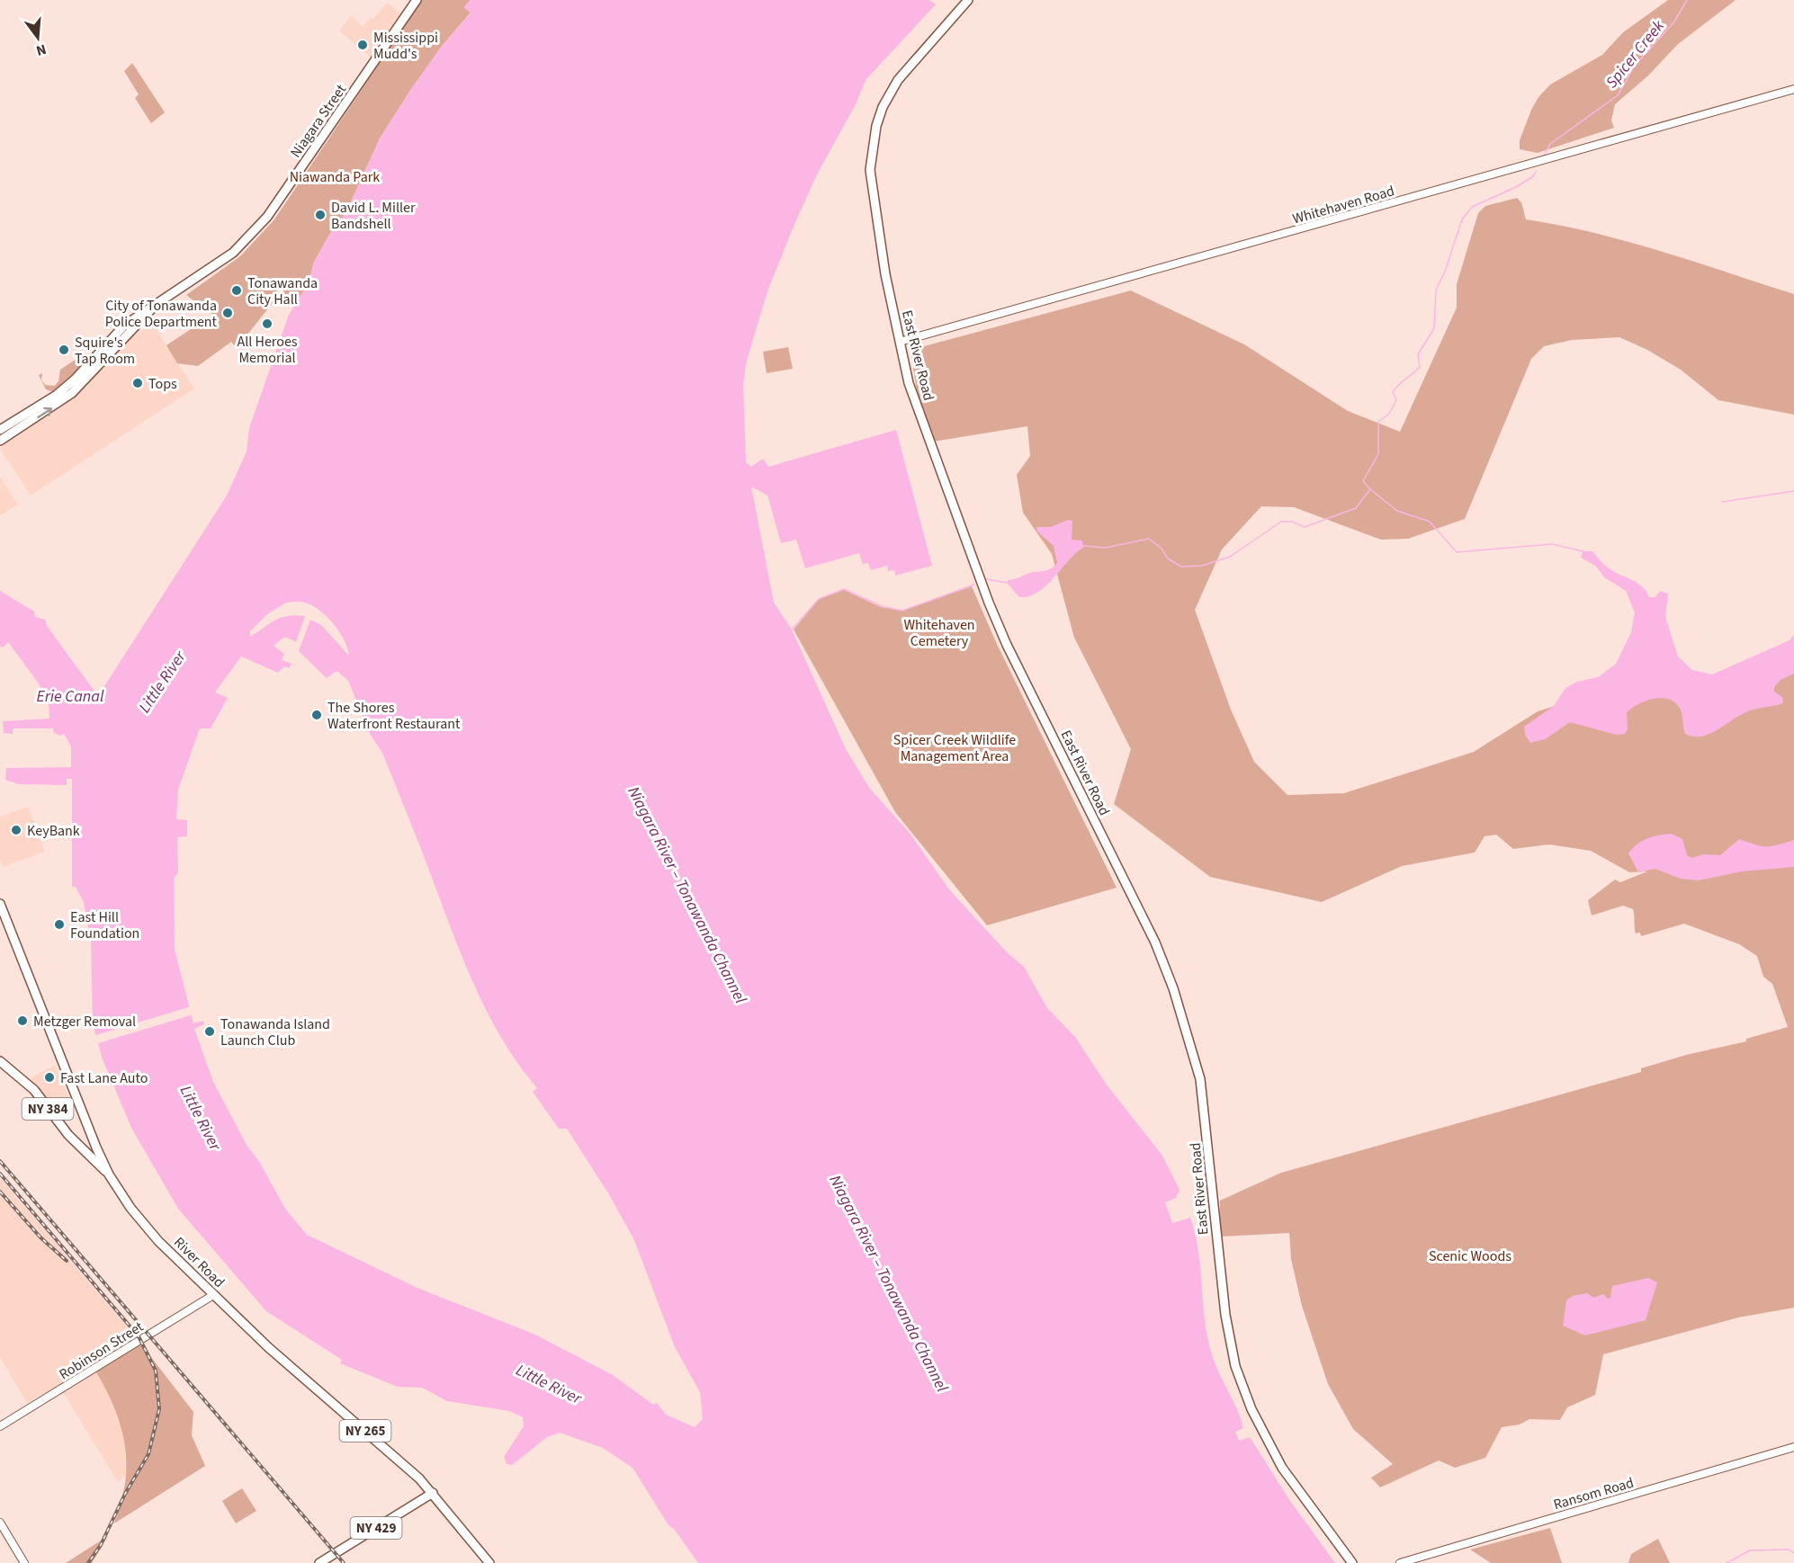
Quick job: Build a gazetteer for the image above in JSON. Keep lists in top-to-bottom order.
{
  "streets": {
    "main road": [
      "Niagara Street",
      "East River Road",
      "NY 384",
      "River Road",
      "NY 265",
      "NY 429"
    ],
    "street": ["Whitehaven Road", "Robinson Street", "Ransom Road"]
  },
  "crossings": [
    ["Whitehaven Road", "East River Road"],
    ["NY 384", "River Road"],
    ["River Road", "Robinson Street"],
    ["River Road", "NY 429"]
  ],
  "water": [
    "Spicer Creek",
    "Little River",
    "Erie Canal",
    "Niagara River – Tonawanda Channel"
  ],
  "parks": [
    "Niawanda Park",
    "Whitehaven Cemetery",
    "Spicer Creek Wildlife Management Area",
    "Scenic Woods"
  ],
  "places": [
    "Mississippi Mudd's",
    "David L. Miller Bandshell",
    "Tonawanda City Hall",
    "City of Tonawanda Police Department",
    "All Heroes Memorial",
    "Squire's Tap Room",
    "Tops",
    "The Shores Waterfront Restaurant",
    "KeyBank",
    "East Hill Foundation",
    "Metzger Removal",
    "Tonawanda Island Launch Club",
    "Fast Lane Auto"
  ],
  "north": "bottom"
}
